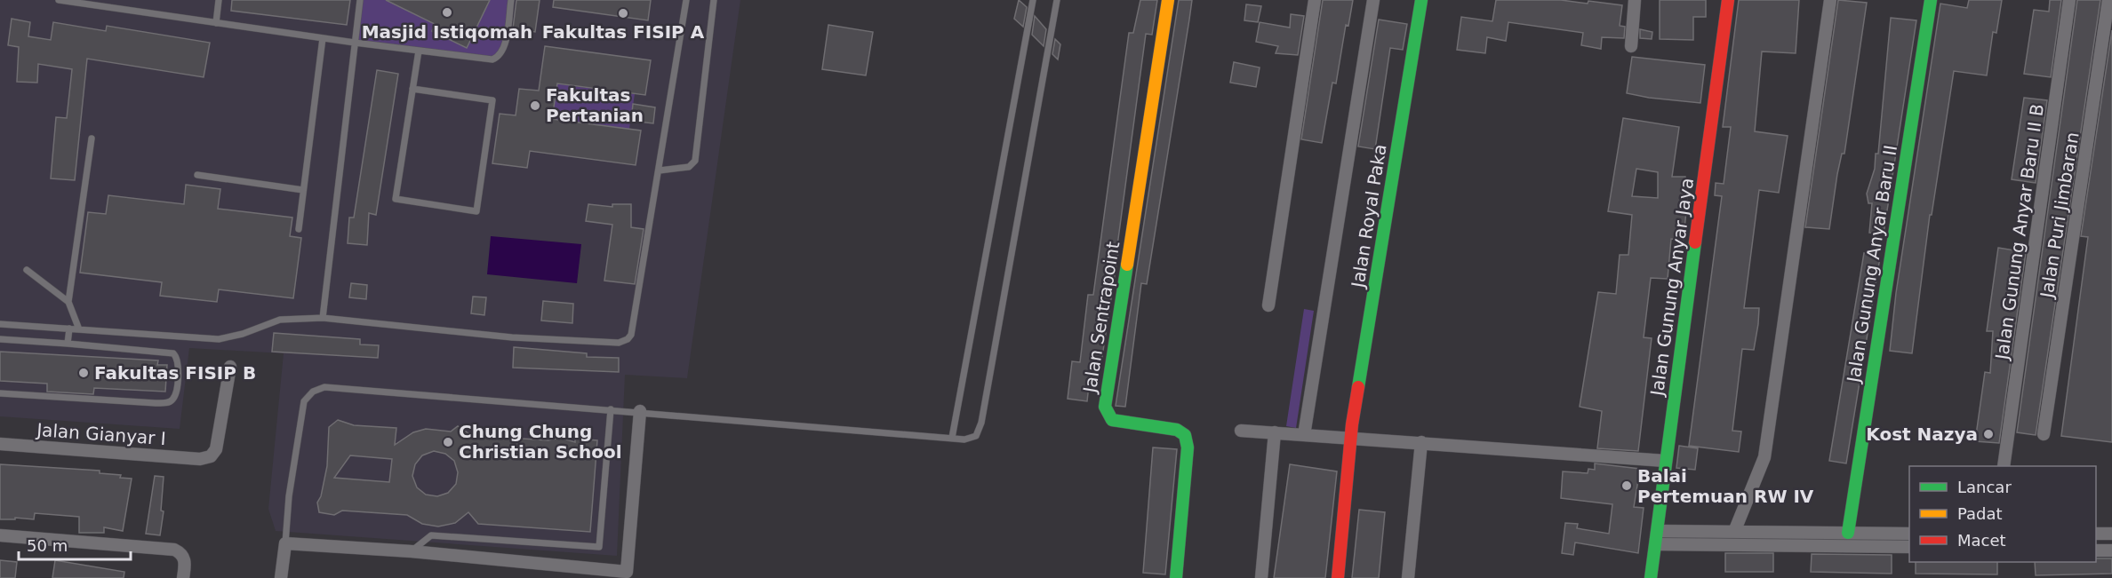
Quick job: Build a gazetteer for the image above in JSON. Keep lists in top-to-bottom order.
{
  "streets": {
    "street": [
      "Jalan Puri Jimbaran",
      "Jalan Royal Paka",
      "Jalan Gunung Anyar Baru II B",
      "Jalan Gunung Anyar Baru II",
      "Jalan Gunung Anyar Jaya",
      "Jalan Sentrapoint",
      "Jalan Gianyar I"
    ]
  },
  "places": [
    "Masjid Istiqomah",
    "Fakultas FISIP A",
    "Fakultas Pertanian",
    "Fakultas FISIP B",
    "Kost Nazya",
    "Chung Chung Christian School",
    "Balai Pertemuan RW IV"
  ],
  "legend": ["Lancar", "Padat", "Macet"],
  "scale_bar": "50 m"
}
